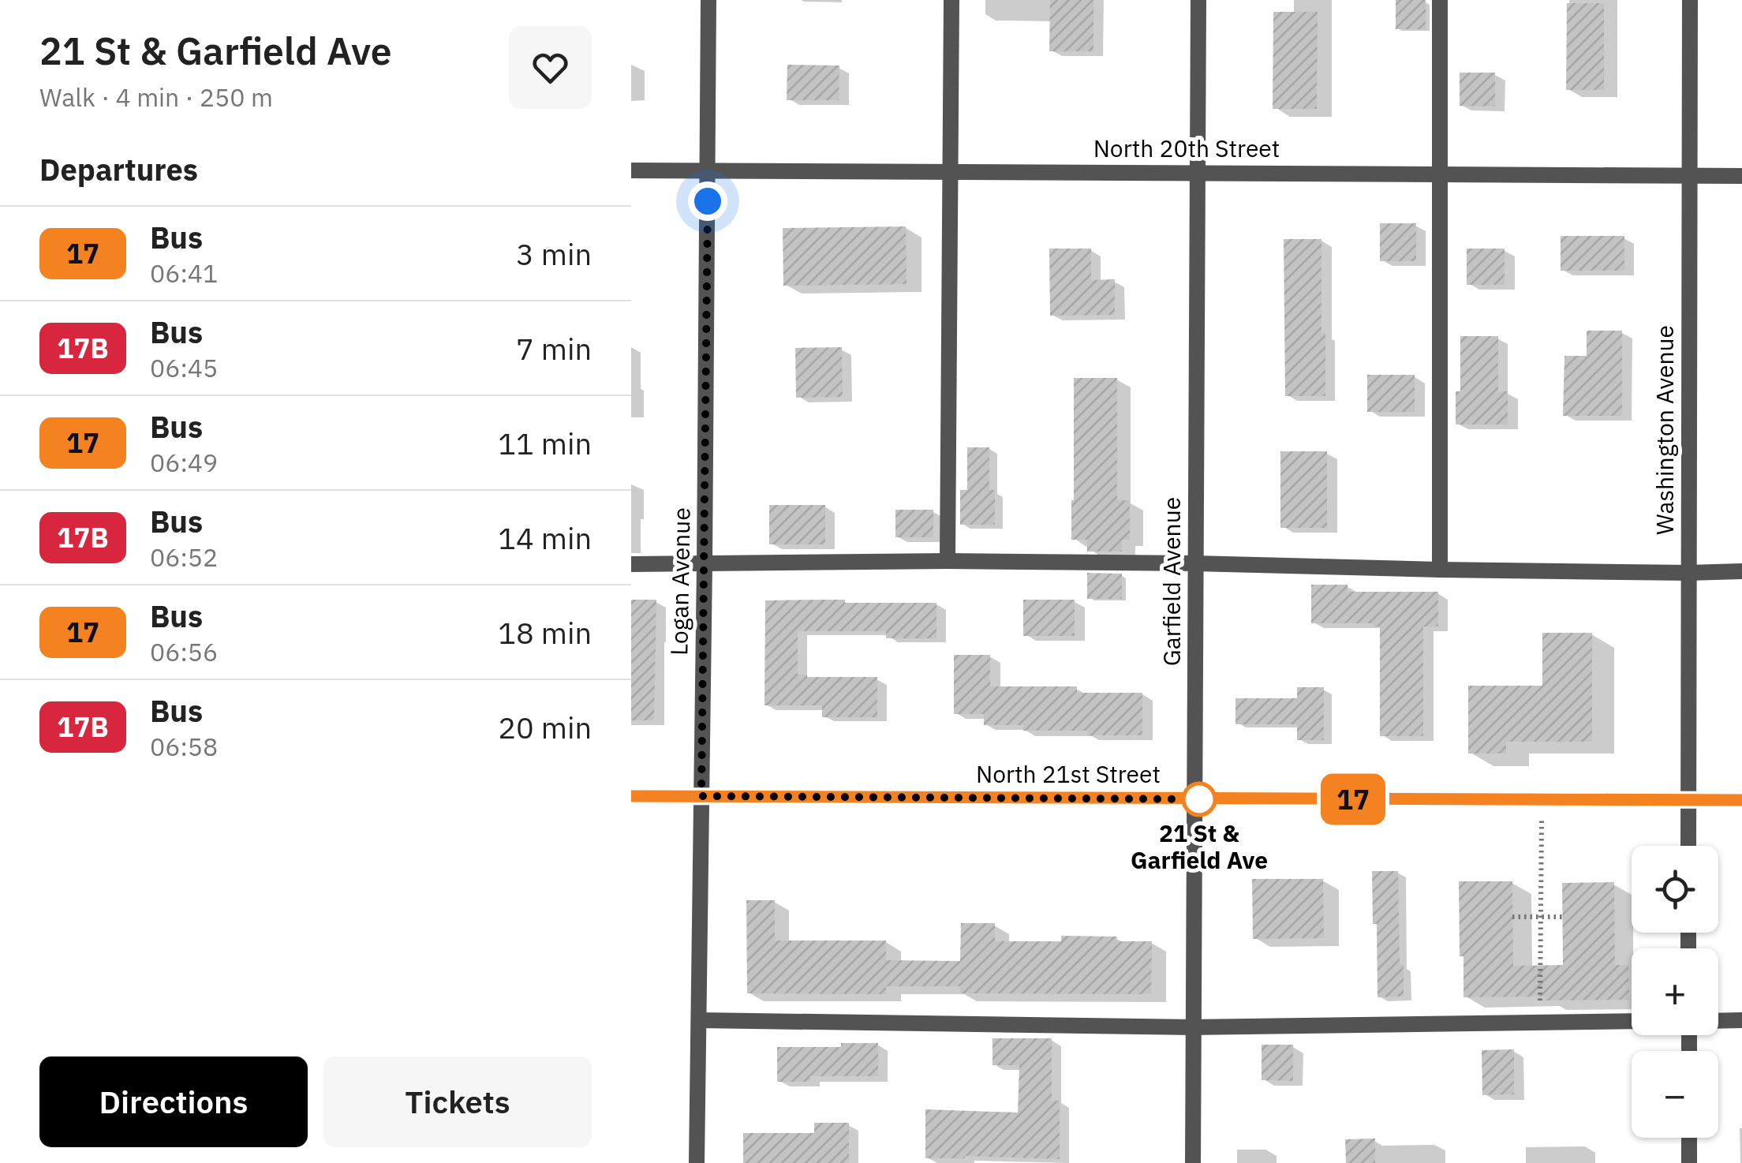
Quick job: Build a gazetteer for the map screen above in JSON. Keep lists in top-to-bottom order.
{
  "streets": {
    "street": [
      "North 20th Street",
      "Washington Avenue",
      "Logan Avenue",
      "Garfield Avenue",
      "North 21st Street"
    ]
  },
  "crossings": [
    ["North 20th Street", "Washington Avenue"],
    ["North 20th Street", "Logan Avenue"],
    ["North 20th Street", "Garfield Avenue"],
    ["Washington Avenue", "North 21st Street"],
    ["Logan Avenue", "North 21st Street"],
    ["Garfield Avenue", "North 21st Street"]
  ],
  "places": ["21 St & Garfield Ave"],
  "lines": ["bus line 17"],
  "page": {
    "heading": [
      ["21 St & Garfield Ave", "Walk · 4 min · 250 m"],
      "Departures"
    ],
    "on_map": "17",
    "list": [
      {
        "mark": "17",
        "name": "Bus",
        "note": "06:41",
        "value": "3 min"
      },
      {
        "mark": "17B",
        "name": "Bus",
        "note": "06:45",
        "value": "7 min"
      },
      {
        "mark": "17",
        "name": "Bus",
        "note": "06:49",
        "value": "11 min"
      },
      {
        "mark": "17B",
        "name": "Bus",
        "note": "06:52",
        "value": "14 min"
      },
      {
        "mark": "17",
        "name": "Bus",
        "note": "06:56",
        "value": "18 min"
      },
      {
        "mark": "17B",
        "name": "Bus",
        "note": "06:58",
        "value": "20 min"
      }
    ],
    "map_buttons": ["+", "−"],
    "buttons": ["Directions", "Tickets"]
  }
}
